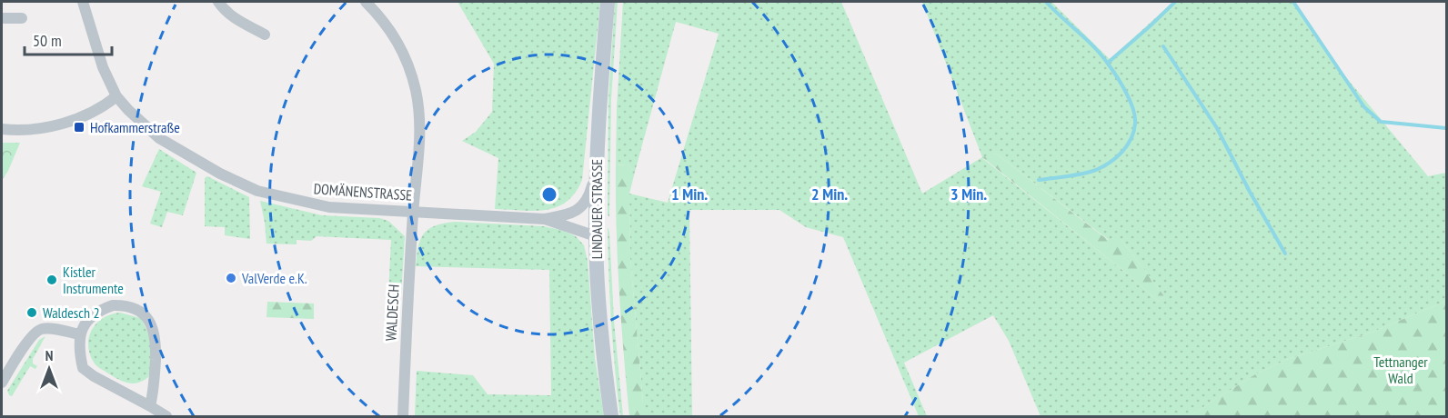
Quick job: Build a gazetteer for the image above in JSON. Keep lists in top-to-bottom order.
{
  "streets": {
    "main road": ["LINDAUER STRASSE"],
    "street": ["DOMÄNENSTRASSE", "WALDESCH"]
  },
  "crossings": [
    ["DOMÄNENSTRASSE", "LINDAUER STRASSE"],
    ["DOMÄNENSTRASSE", "WALDESCH"]
  ],
  "parks": ["Tettnanger Wald"],
  "places": {
    "transit": ["Hofkammerstraße"],
    "other": ["ValVerde e.K.", "Kistler Instrumente", "Waldesch 2"]
  },
  "scale_bar": "50 m",
  "north": "top",
  "rings": ["1 Min.", "2 Min.", "3 Min."]
}
